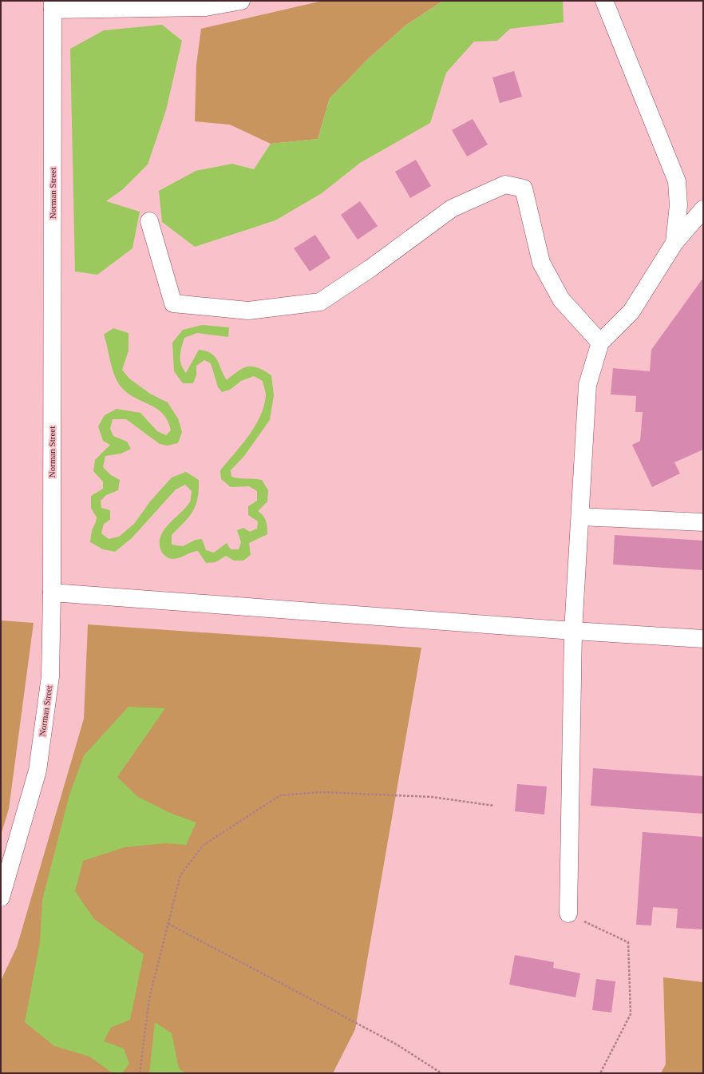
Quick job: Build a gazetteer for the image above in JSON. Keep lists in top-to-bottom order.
{
  "streets": {
    "street": ["Norman Street"]
  }
}
